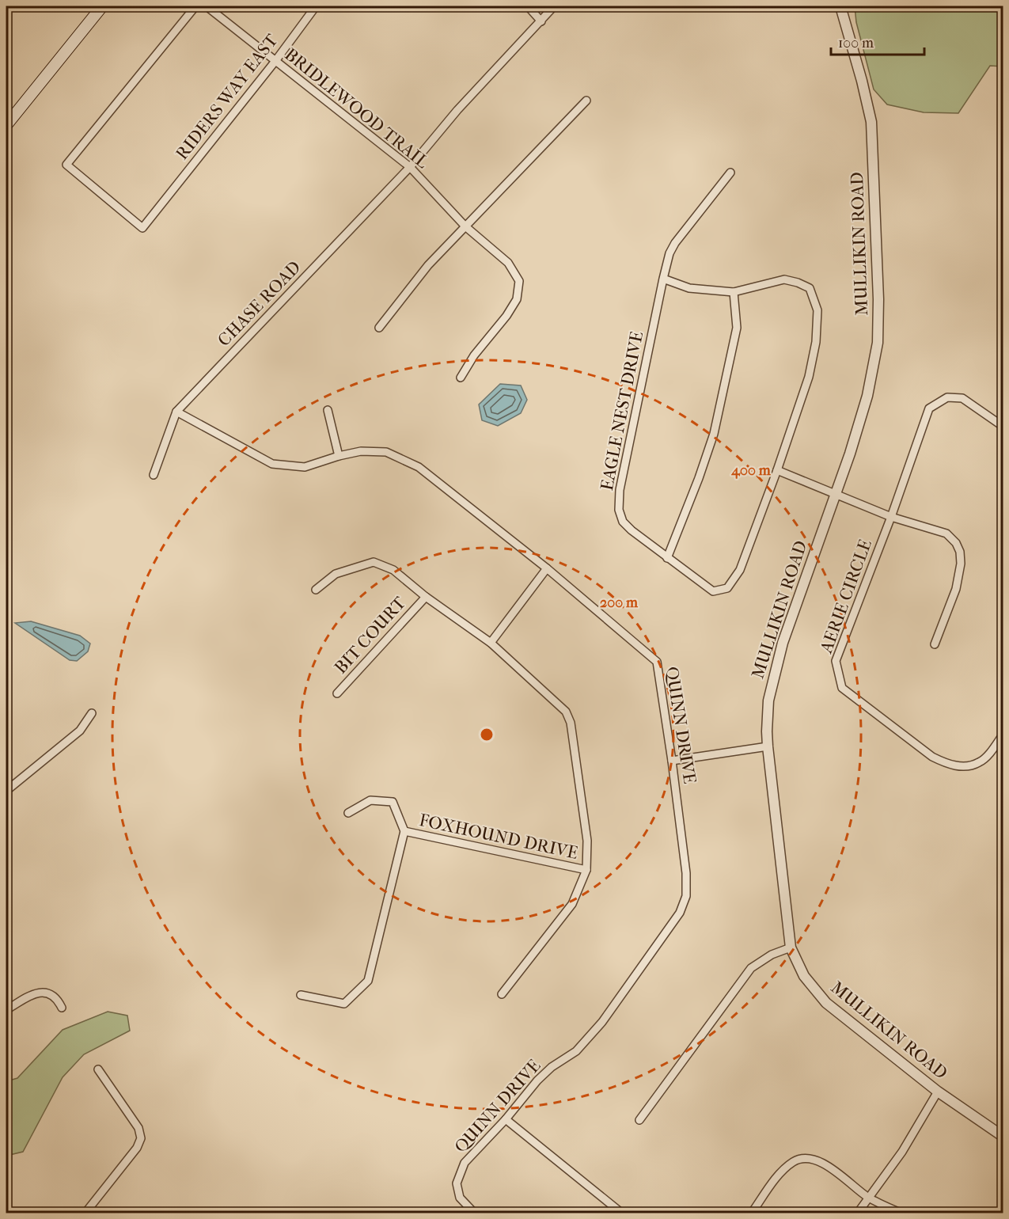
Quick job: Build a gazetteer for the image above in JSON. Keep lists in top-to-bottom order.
{
  "streets": {
    "street": [
      "RIDERS WAY EAST",
      "BRIDLEWOOD TRAIL",
      "MULLIKIN ROAD",
      "CHASE ROAD",
      "EAGLE NEST DRIVE",
      "AERIE CIRCLE",
      "BIT COURT",
      "QUINN DRIVE",
      "FOXHOUND DRIVE"
    ]
  },
  "crossings": [
    ["RIDERS WAY EAST", "BRIDLEWOOD TRAIL"],
    ["BRIDLEWOOD TRAIL", "CHASE ROAD"],
    ["CHASE ROAD", "QUINN DRIVE"]
  ],
  "scale_bar": "100 m",
  "rings": ["400 m", "200 m"]
}
